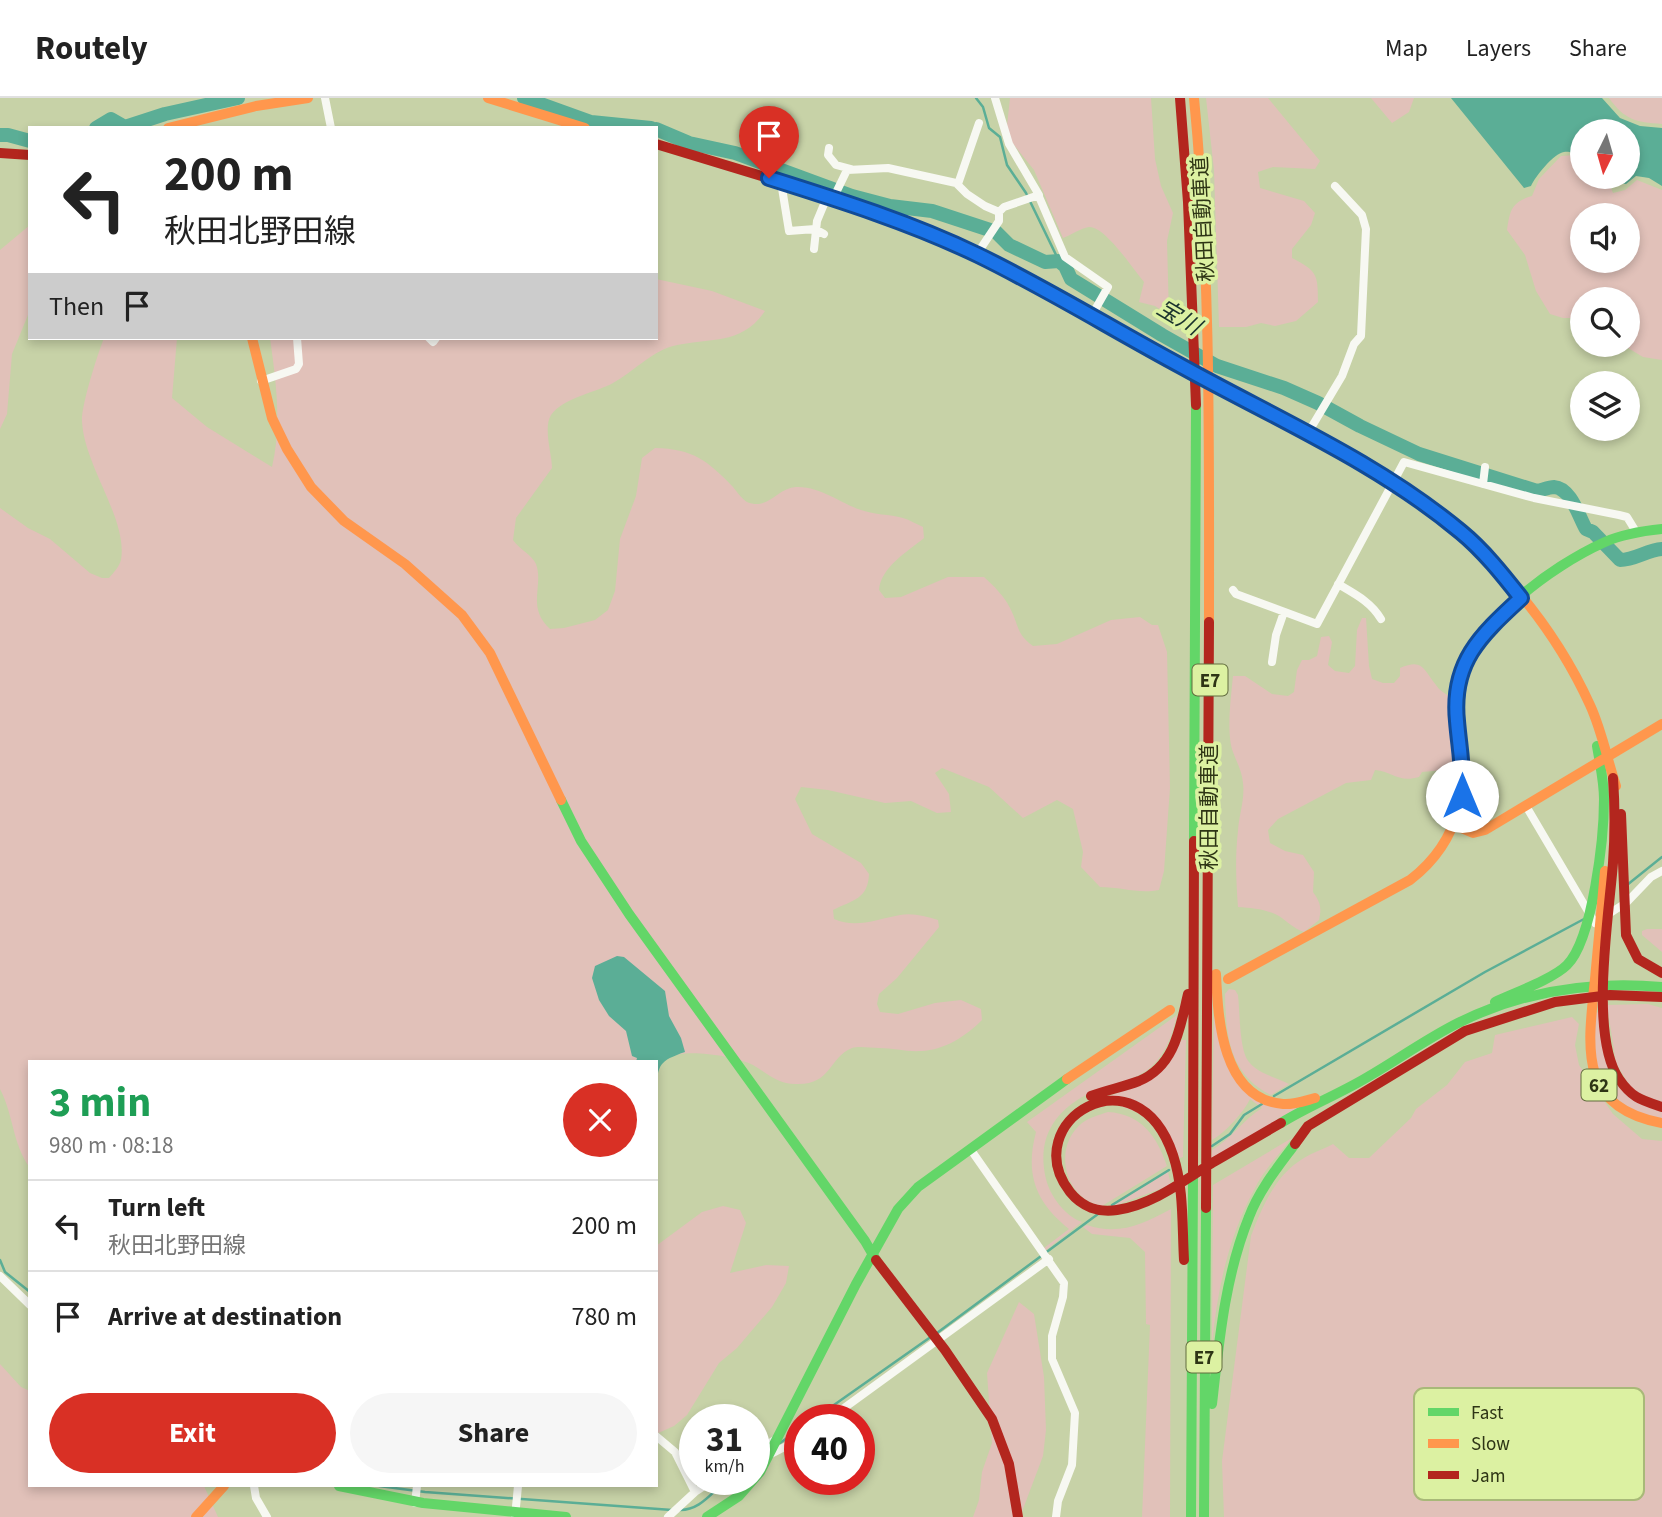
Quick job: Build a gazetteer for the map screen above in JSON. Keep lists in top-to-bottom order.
{
  "streets": {
    "main road": ["秋田自動車道", "E7", "62"]
  },
  "water": ["宝川"],
  "legend": ["Fast", "Slow", "Jam"],
  "north": "bottom",
  "page": {
    "header": "Routely",
    "nav": ["Map", "Layers", "Share"],
    "turn": ["200 m", "秋田北野田線"],
    "then": "Then",
    "heading": ["3 min", "980 m · 08:18"],
    "list": [
      {
        "name": "Turn left",
        "note": "秋田北野田線",
        "value": "200 m"
      },
      {
        "name": "Arrive at destination",
        "value": "780 m"
      }
    ],
    "buttons": ["Exit", "Share"],
    "speed": "31 km/h",
    "limit": "40"
  }
}
